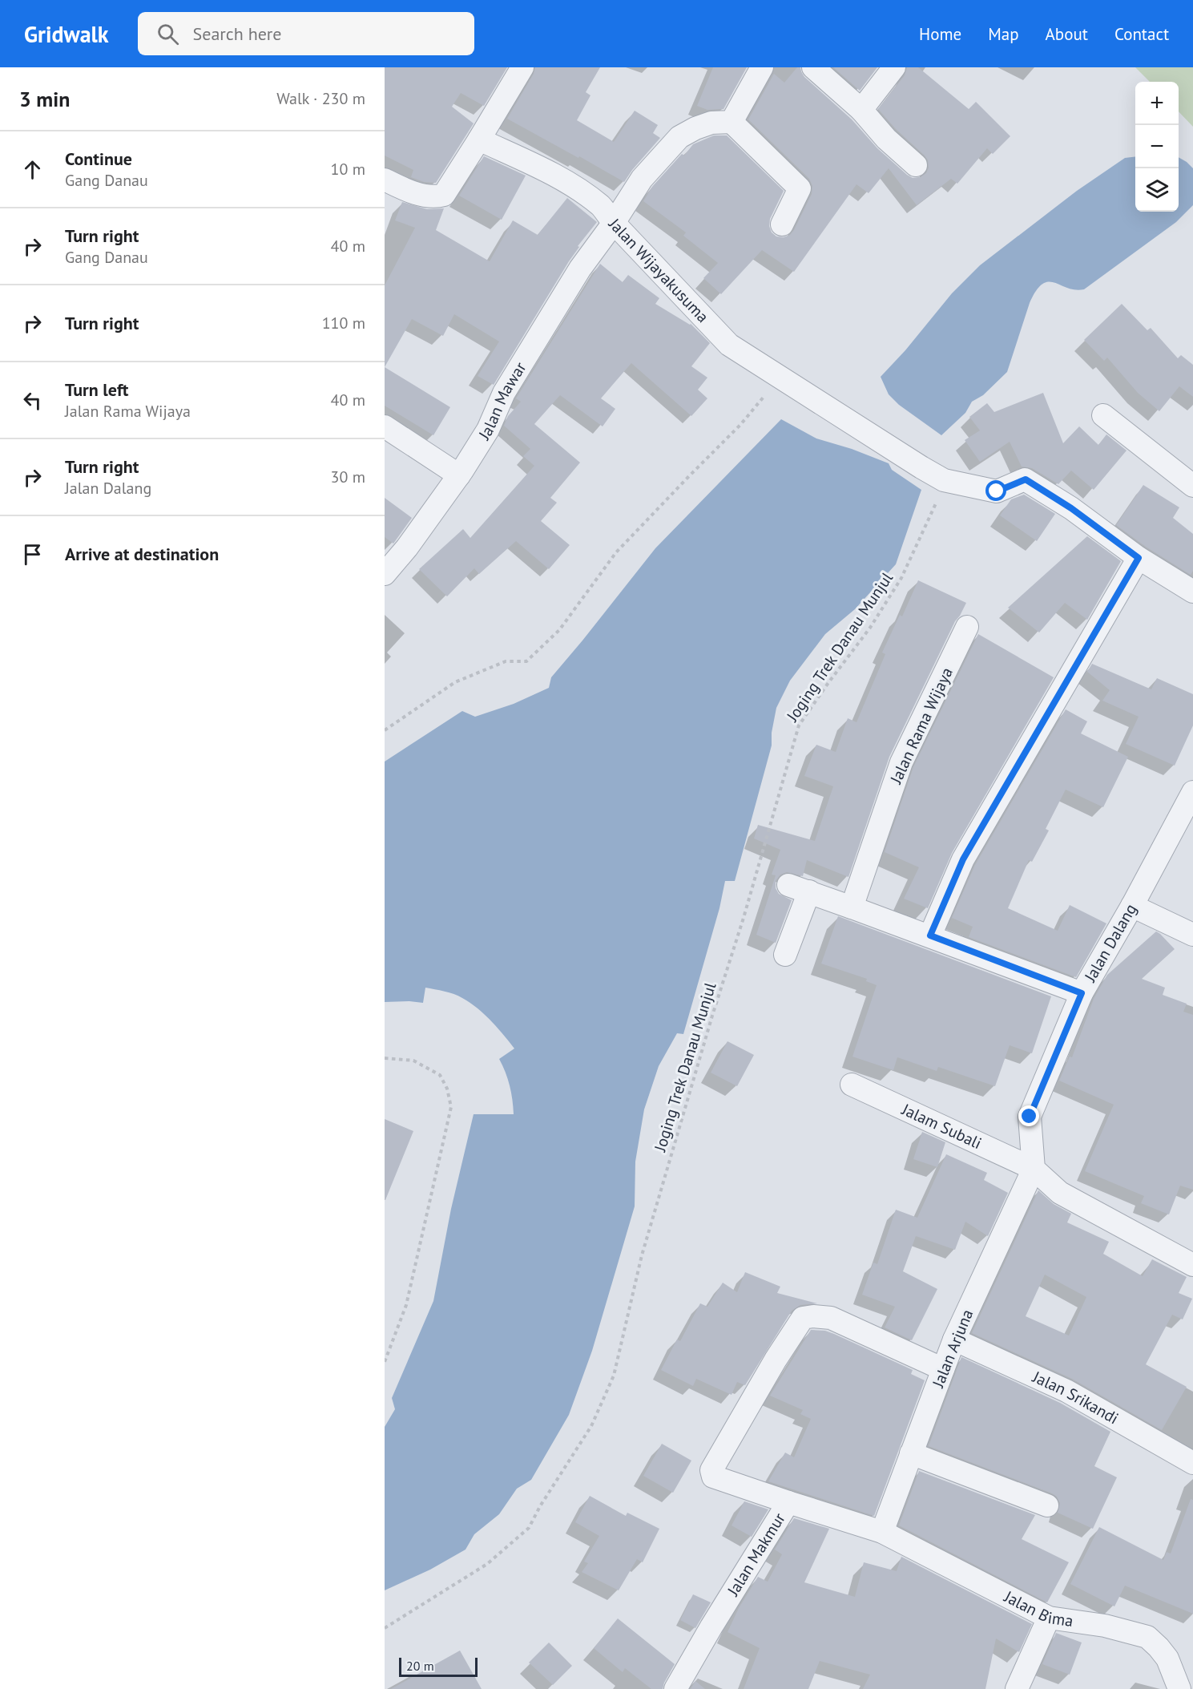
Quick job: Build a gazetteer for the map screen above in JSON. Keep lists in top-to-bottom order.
{
  "streets": {
    "street": [
      "Jalan Wijayakusuma",
      "Jalan Mawar",
      "Jalan Rama Wijaya",
      "Jalan Dalang",
      "Jalam Subali",
      "Jalan Arjuna",
      "Jalan Srikandi",
      "Jalan Makmur",
      "Jalan Bima"
    ],
    "path": ["Joging Trek Danau Munjul"]
  },
  "crossings": [
    ["Jalan Wijayakusuma", "Jalan Mawar"],
    ["Jalan Wijayakusuma", "Joging Trek Danau Munjul"],
    ["Jalan Dalang", "Jalam Subali"],
    ["Jalan Dalang", "Jalan Arjuna"],
    ["Jalam Subali", "Jalan Arjuna"],
    ["Jalan Arjuna", "Jalan Srikandi"],
    ["Jalan Arjuna", "Jalan Makmur"],
    ["Jalan Arjuna", "Jalan Bima"],
    ["Jalan Makmur", "Jalan Bima"]
  ],
  "scale_bar": "20 m",
  "page": {
    "header": "Gridwalk",
    "search": "Search here",
    "nav": [
      "Home",
      "Map",
      "About",
      "Contact"
    ],
    "heading": ["3 min", "Walk · 230 m"],
    "map_buttons": ["+", "−"],
    "list": [
      ["Continue", "Gang Danau", "10 m"],
      ["Turn right", "Gang Danau", "40 m"],
      ["Turn right", "110 m"],
      ["Turn left", "Jalan Rama Wijaya", "40 m"],
      ["Turn right", "Jalan Dalang", "30 m"],
      "Arrive at destination"
    ],
    "scale": "20 m"
  }
}
